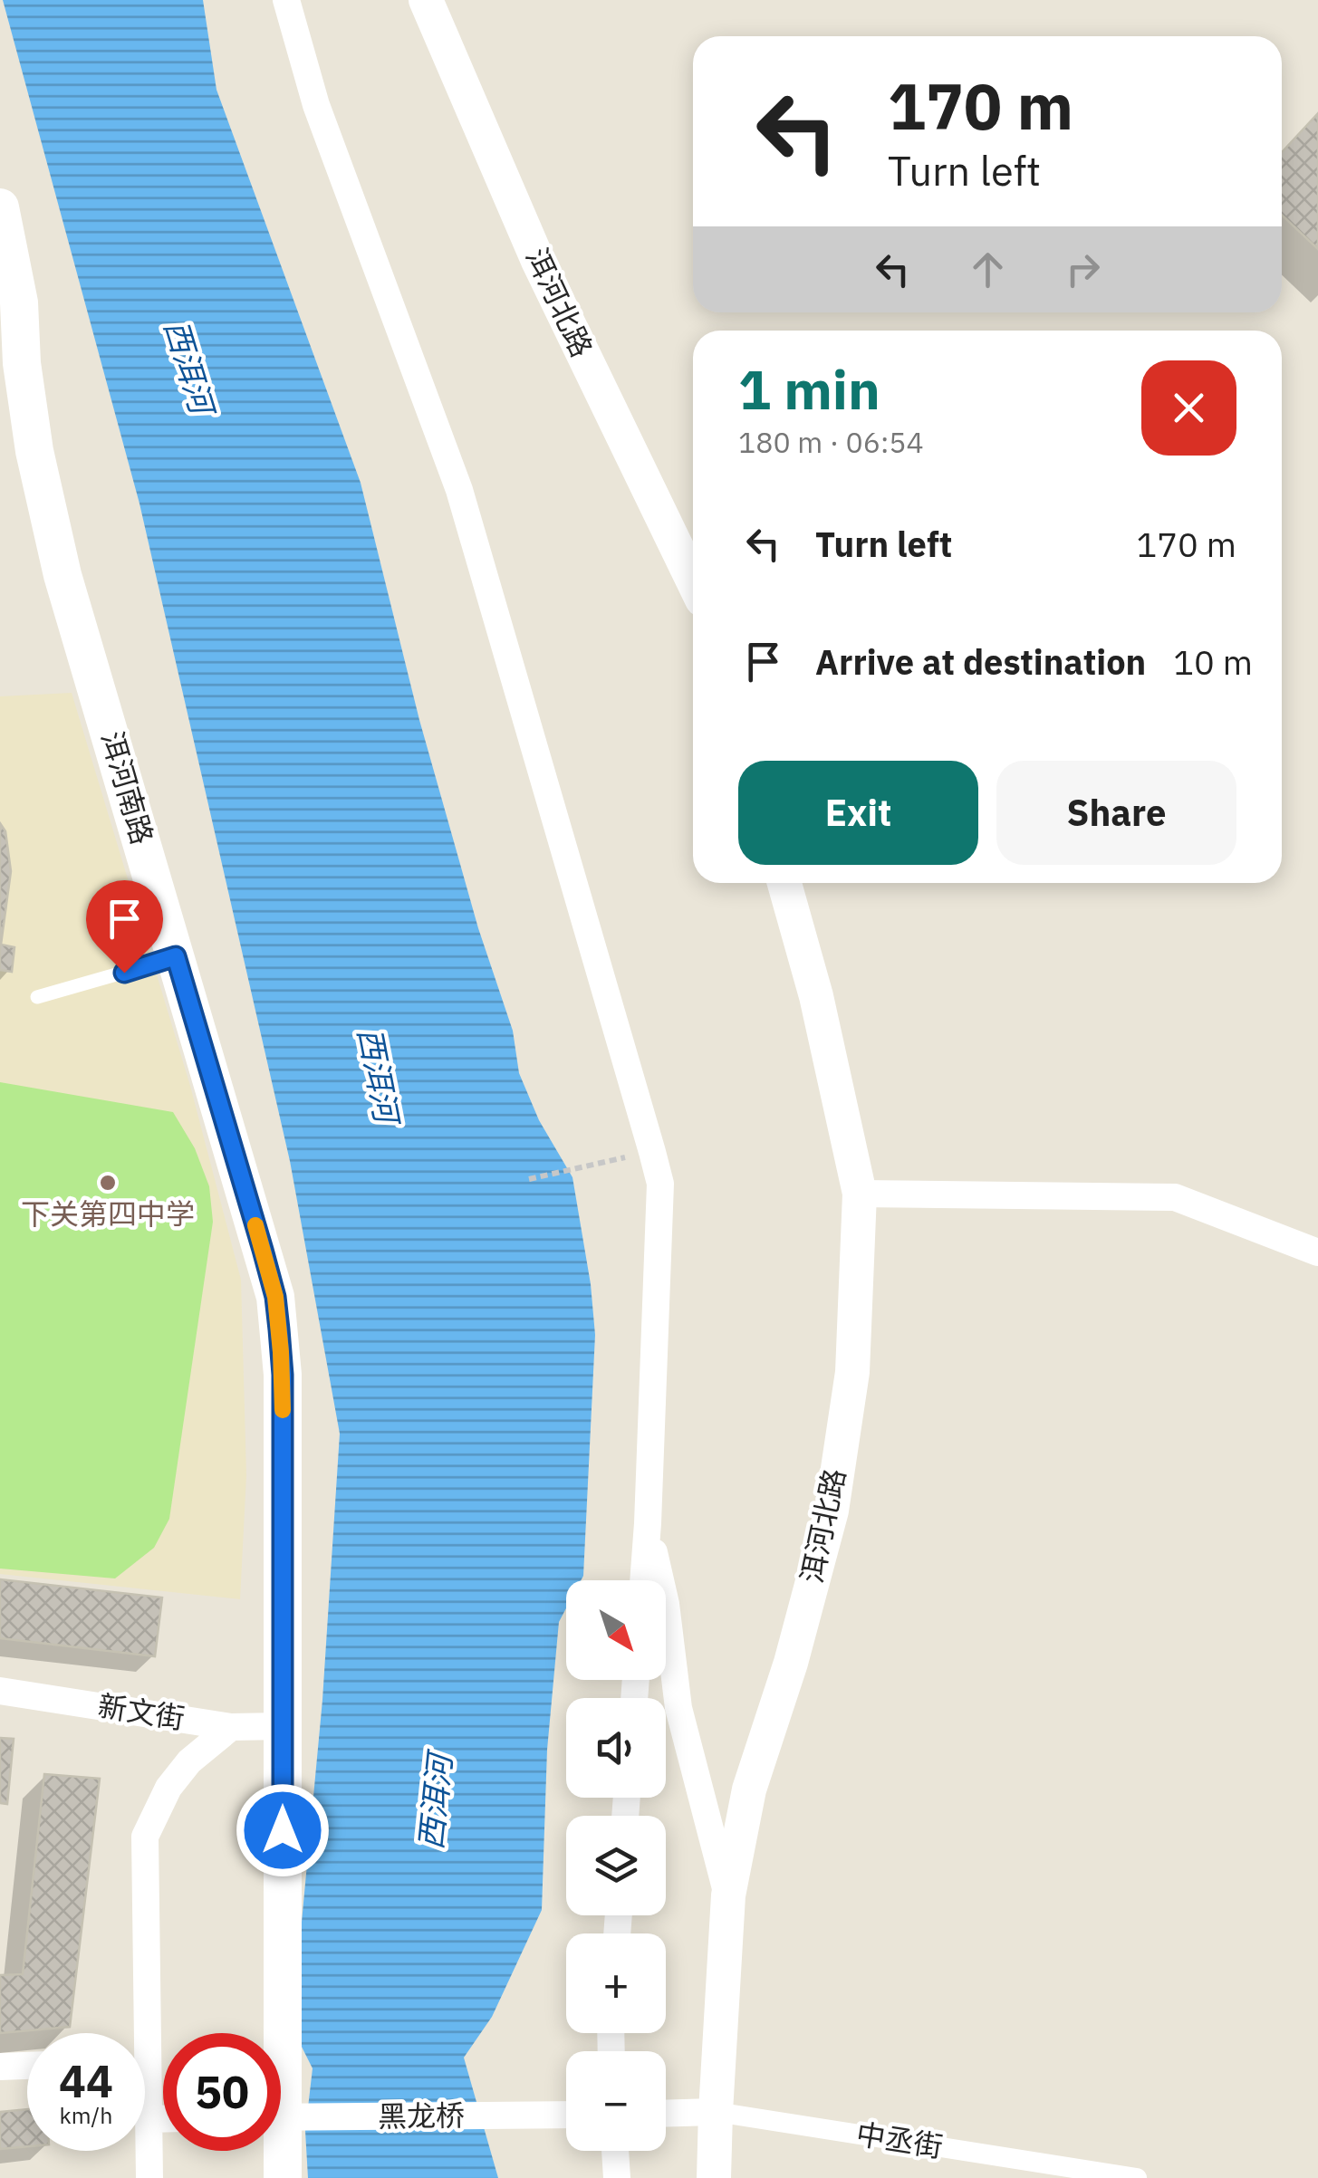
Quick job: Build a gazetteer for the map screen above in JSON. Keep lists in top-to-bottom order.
{
  "streets": {
    "main road": ["洱河南路"],
    "street": [
      "洱河北路",
      "新文街",
      "黑龙桥",
      "中丞街"
    ]
  },
  "crossings": [
    ["洱河北路", "中丞街"],
    ["洱河南路", "新文街"]
  ],
  "water": ["西洱河"],
  "places": ["下关第四中学"],
  "north": "bottom right",
  "page": {
    "turn": ["170 m", "Turn left"],
    "heading": ["1 min", "180 m · 06:54"],
    "list": [
      {
        "name": "Turn left",
        "value": "170 m"
      },
      {
        "name": "Arrive at destination",
        "value": "10 m"
      }
    ],
    "buttons": ["Exit", "Share"],
    "map_buttons": ["+", "−"],
    "speed": "44 km/h",
    "limit": "50"
  }
}
